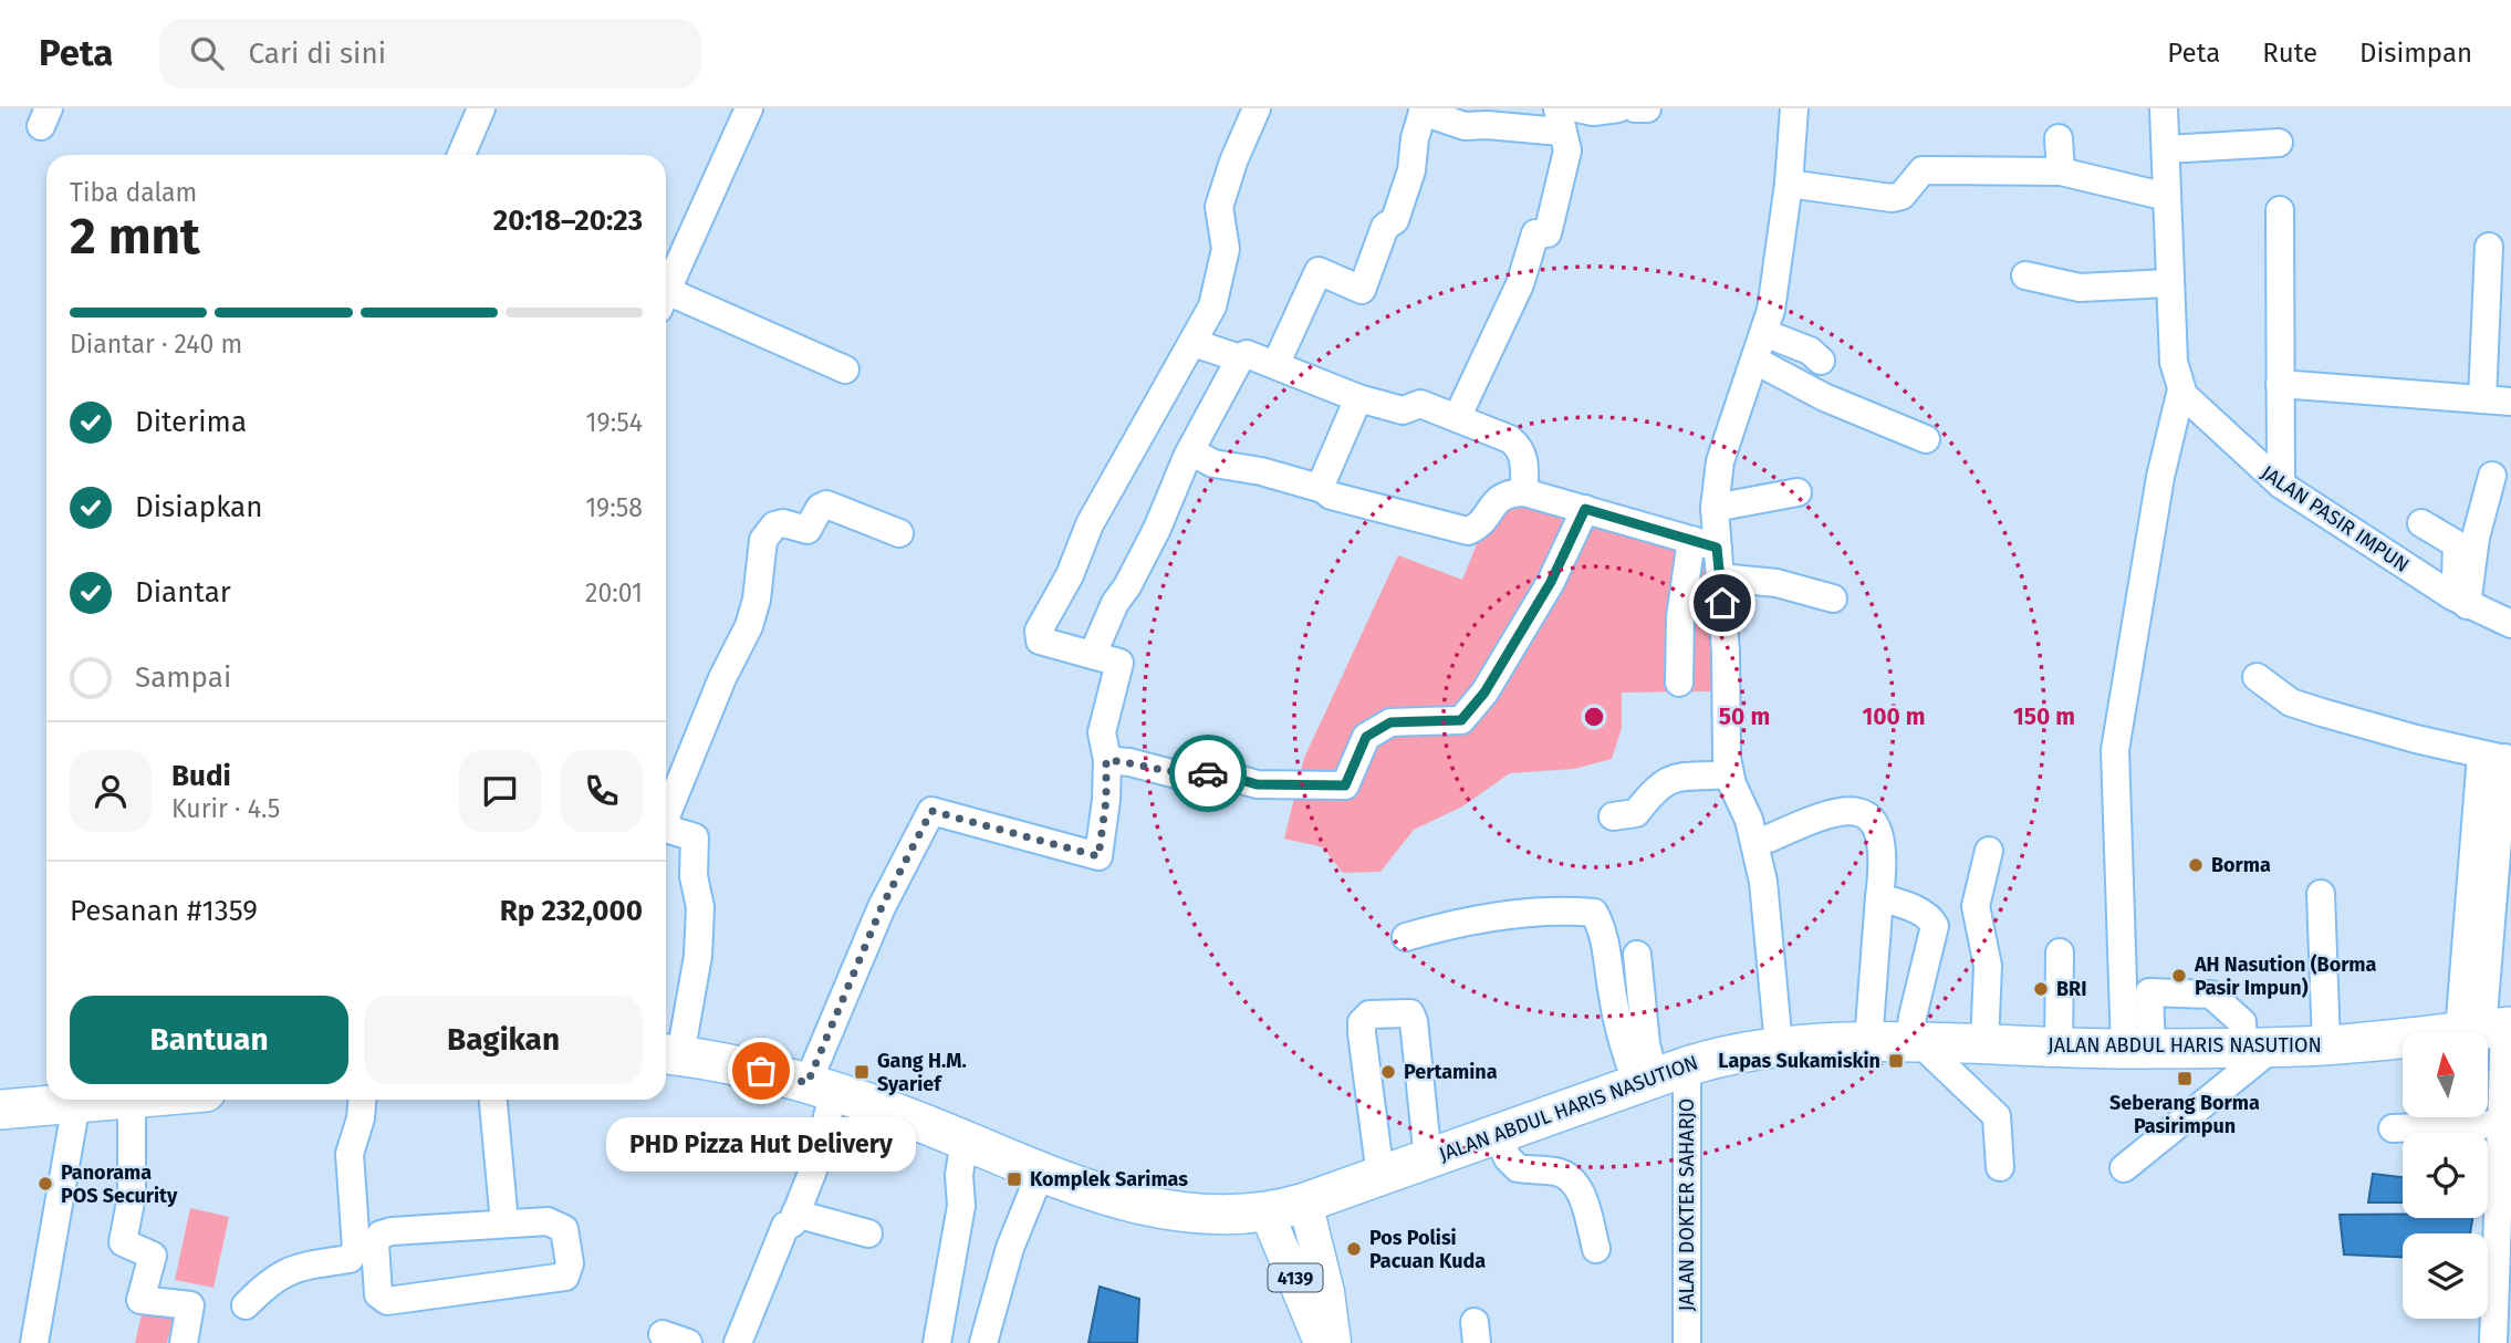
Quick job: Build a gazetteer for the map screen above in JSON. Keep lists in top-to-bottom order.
{
  "streets": {
    "highway": ["JALAN ABDUL HARIS NASUTION"],
    "main road": ["4139"],
    "street": ["JALAN PASIR IMPUN", "JALAN DOKTER SAHARJO"]
  },
  "crossings": [
    ["JALAN ABDUL HARIS NASUTION", "JALAN DOKTER SAHARJO"],
    ["JALAN ABDUL HARIS NASUTION", "4139"]
  ],
  "places": {
    "other": [
      "Borma",
      "AH Nasution (Borma Pasir Impun)",
      "BRI",
      "PHD Pizza Hut Delivery",
      "Pertamina",
      "Panorama POS Security",
      "Pos Polisi Pacuan Kuda"
    ],
    "transit": [
      "Lapas Sukamiskin",
      "Gang H.M. Syarief",
      "Seberang Borma Pasirimpun",
      "Komplek Sarimas"
    ]
  },
  "north": "top",
  "page": {
    "header": "Peta",
    "search": "Cari di sini",
    "nav": ["Peta", "Rute", "Disimpan"],
    "heading": ["2 mnt", "Tiba dalam", "20:18–20:23"],
    "panel": [
      "Budi",
      "Kurir · 4.5",
      "Pesanan #1359",
      "Rp 232,000"
    ],
    "bar": "Diantar · 240 m",
    "list": [
      ["Diterima", "19:54"],
      ["Disiapkan", "19:58"],
      ["Diantar", "20:01"],
      "Sampai"
    ],
    "buttons": ["Bantuan", "Bagikan"],
    "bubble": "PHD Pizza Hut Delivery"
  },
  "rings": ["50 m", "100 m", "150 m"]
}
